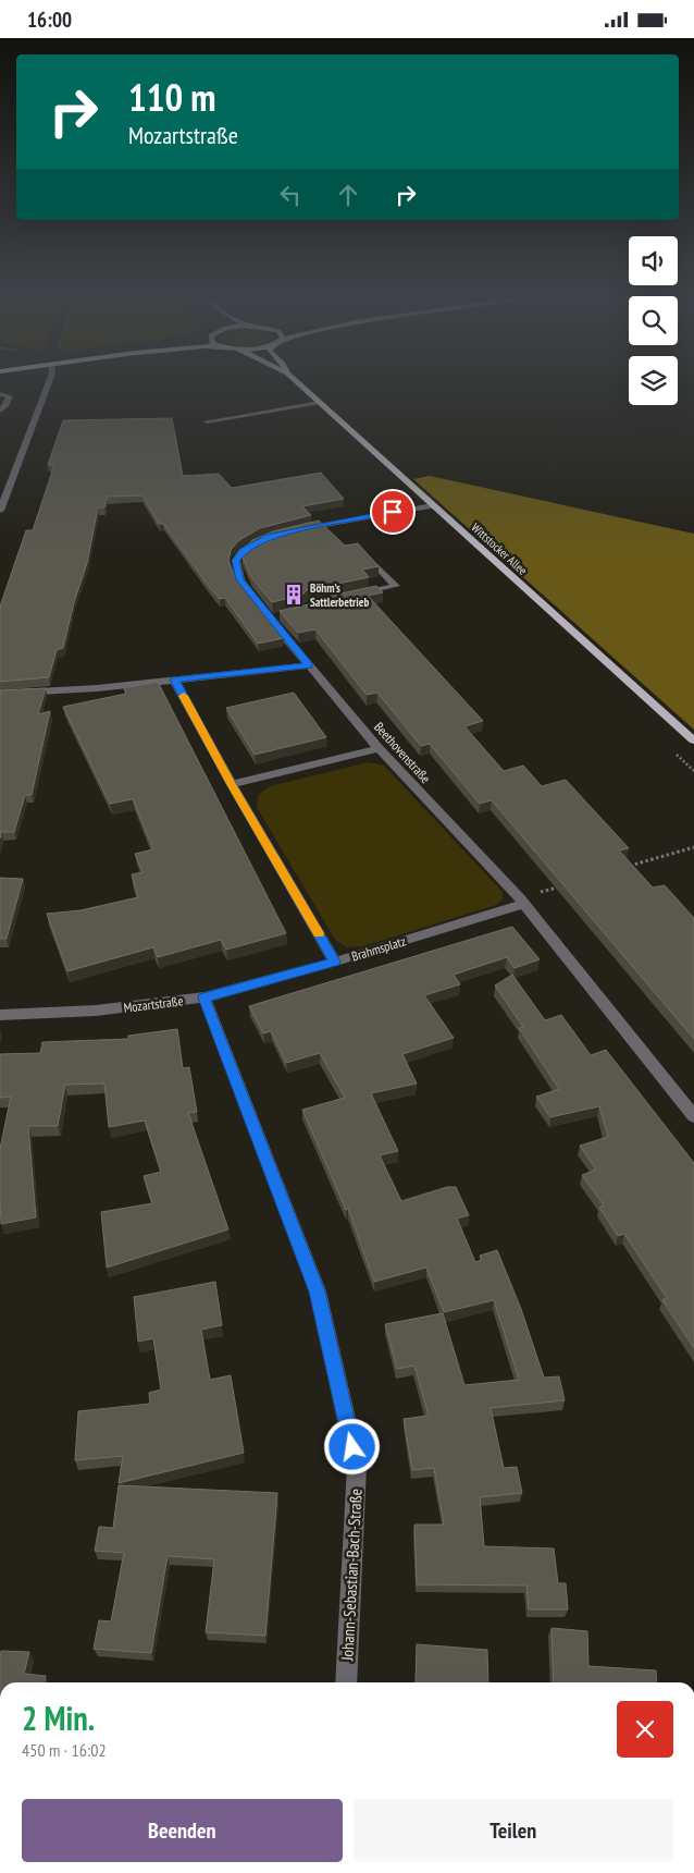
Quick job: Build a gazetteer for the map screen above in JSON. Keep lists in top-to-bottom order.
{
  "streets": {
    "main road": ["Wittstocker Allee"],
    "street": [
      "Beethovenstraße",
      "Brahmsplatz",
      "Mozartstraße",
      "Johann-Sebastian-Bach-Straße"
    ]
  },
  "crossings": [
    ["Beethovenstraße", "Brahmsplatz"],
    ["Brahmsplatz", "Mozartstraße"],
    ["Mozartstraße", "Johann-Sebastian-Bach-Straße"]
  ],
  "places": {
    "building": ["Böhm’s Sattlerbetrieb"]
  },
  "page": {
    "status": "16:00",
    "turn": ["110 m", "Mozartstraße"],
    "heading": ["2 Min.", "450 m · 16:02"],
    "buttons": ["Beenden", "Teilen"]
  }
}
